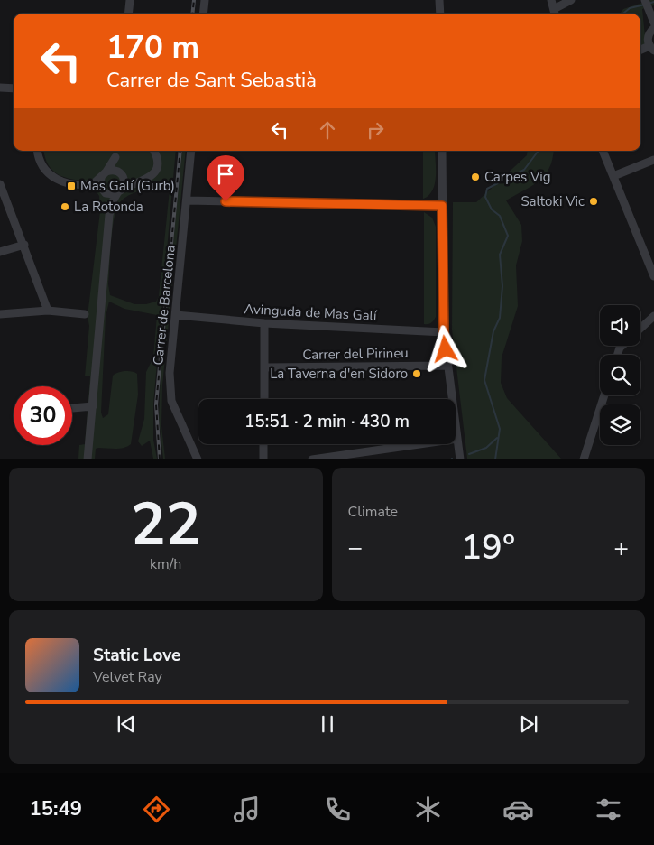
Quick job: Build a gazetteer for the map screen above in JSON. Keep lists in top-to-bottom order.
{
  "streets": {
    "street": ["Carrer de Barcelona", "Avinguda de Mas Galí", "Carrer del Pirineu"]
  },
  "crossings": [
    ["Carrer de Barcelona", "Avinguda de Mas Galí"]
  ],
  "places": {
    "other": [
      "Carpes Vig",
      "Saltoki Vic",
      "La Rotonda",
      "La Taverna d'en Sidoro"
    ],
    "transit": ["Mas Galí (Gurb)"]
  },
  "page": {
    "turn": ["170 m", "Carrer de Sant Sebastià"],
    "limit": "30",
    "trip": "15:51 · 2 min · 430 m",
    "tile": [
      ["22", "km/h"],
      "Climate"
    ],
    "heat": ["−", "19°", "+"],
    "song": ["Static Love", "Velvet Ray"],
    "tabs": "15:49"
  }
}
